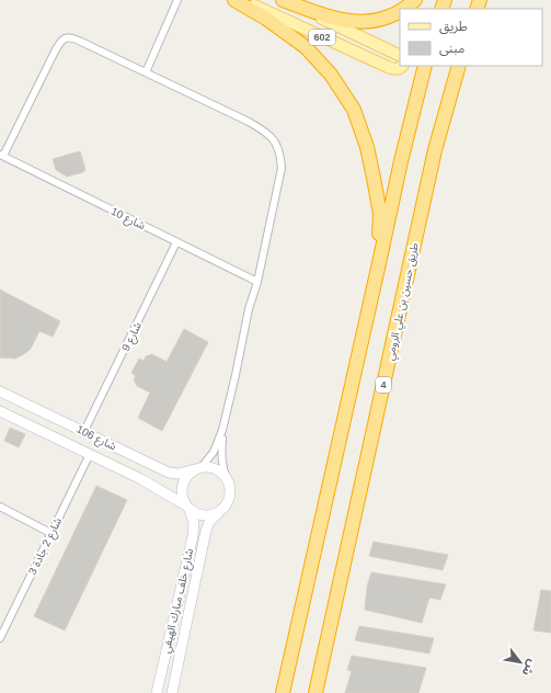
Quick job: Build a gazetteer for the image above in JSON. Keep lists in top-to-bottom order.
{
  "streets": {
    "highway": ["طريق حسين بن علي الرومي", "4"],
    "main road": ["602"],
    "street": [
      "شارع 10",
      "شارع 9",
      "شارع 106",
      "شارع 2 جادة 3",
      "شارع خلف مبارك الهيفي"
    ]
  },
  "crossings": [
    ["شارع 10", "شارع 9"],
    ["شارع 9", "شارع 106"],
    ["شارع 106", "شارع 2 جادة 3"],
    ["شارع 106", "شارع خلف مبارك الهيفي"]
  ],
  "legend": ["طريق", "مبنى"],
  "north": "bottom right"
}
